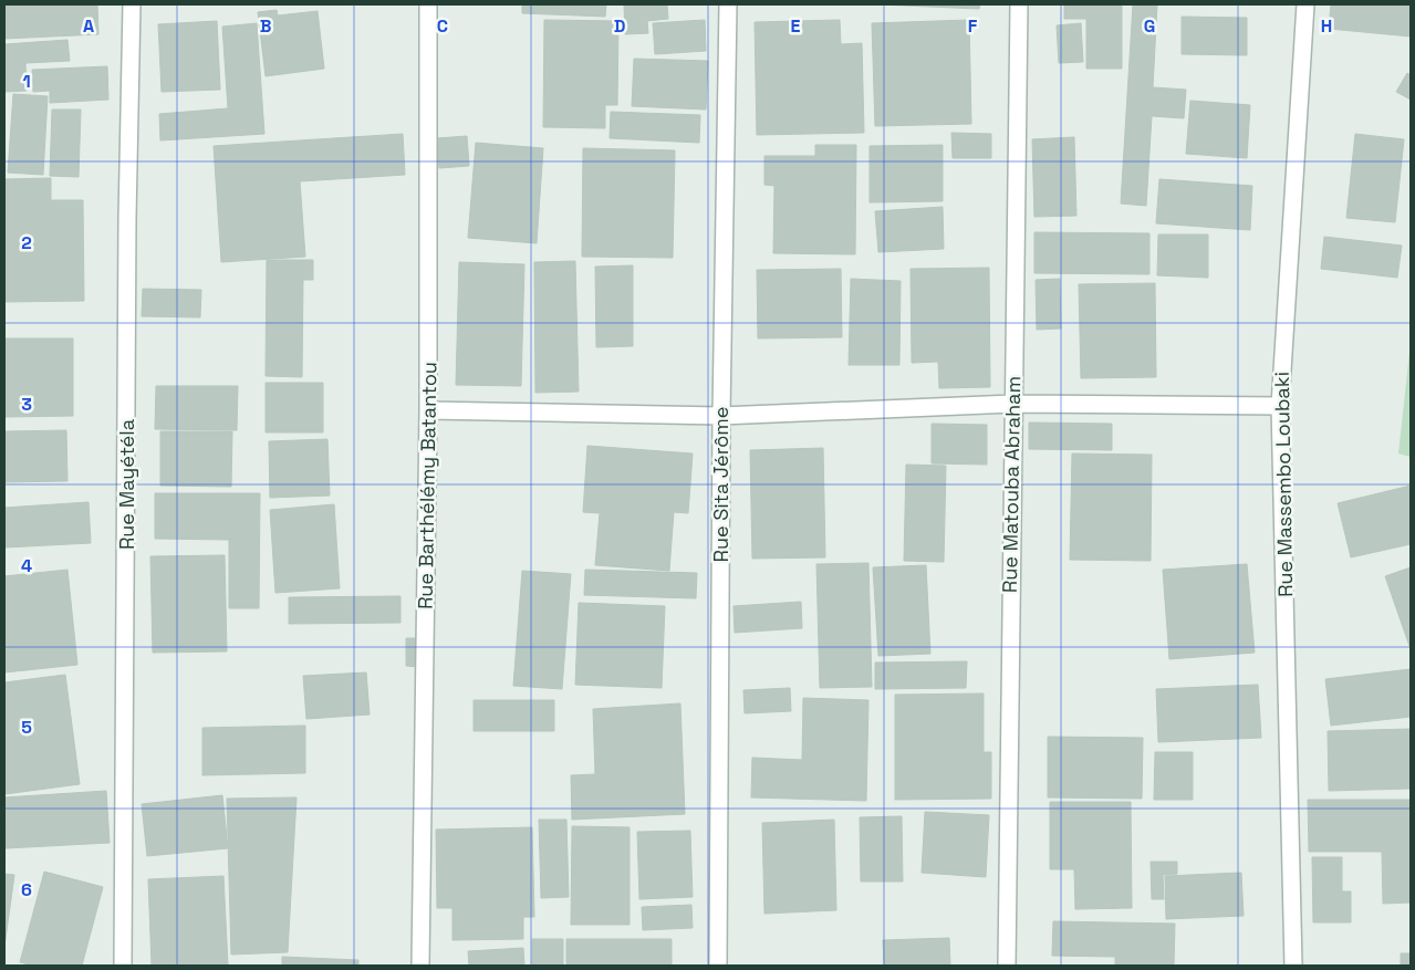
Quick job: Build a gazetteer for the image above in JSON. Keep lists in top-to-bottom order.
{
  "streets": {
    "street": [
      "Rue Mayétéla",
      "Rue Sita Jérôme",
      "Rue Matouba Abraham",
      "Rue Massembo Loubaki",
      "Rue Barthélémy Batantou"
    ]
  },
  "grid": {
    "columns": [
      "A",
      "B",
      "C",
      "D",
      "E",
      "F",
      "G",
      "H"
    ],
    "rows": [
      "1",
      "2",
      "3",
      "4",
      "5",
      "6"
    ]
  }
}
